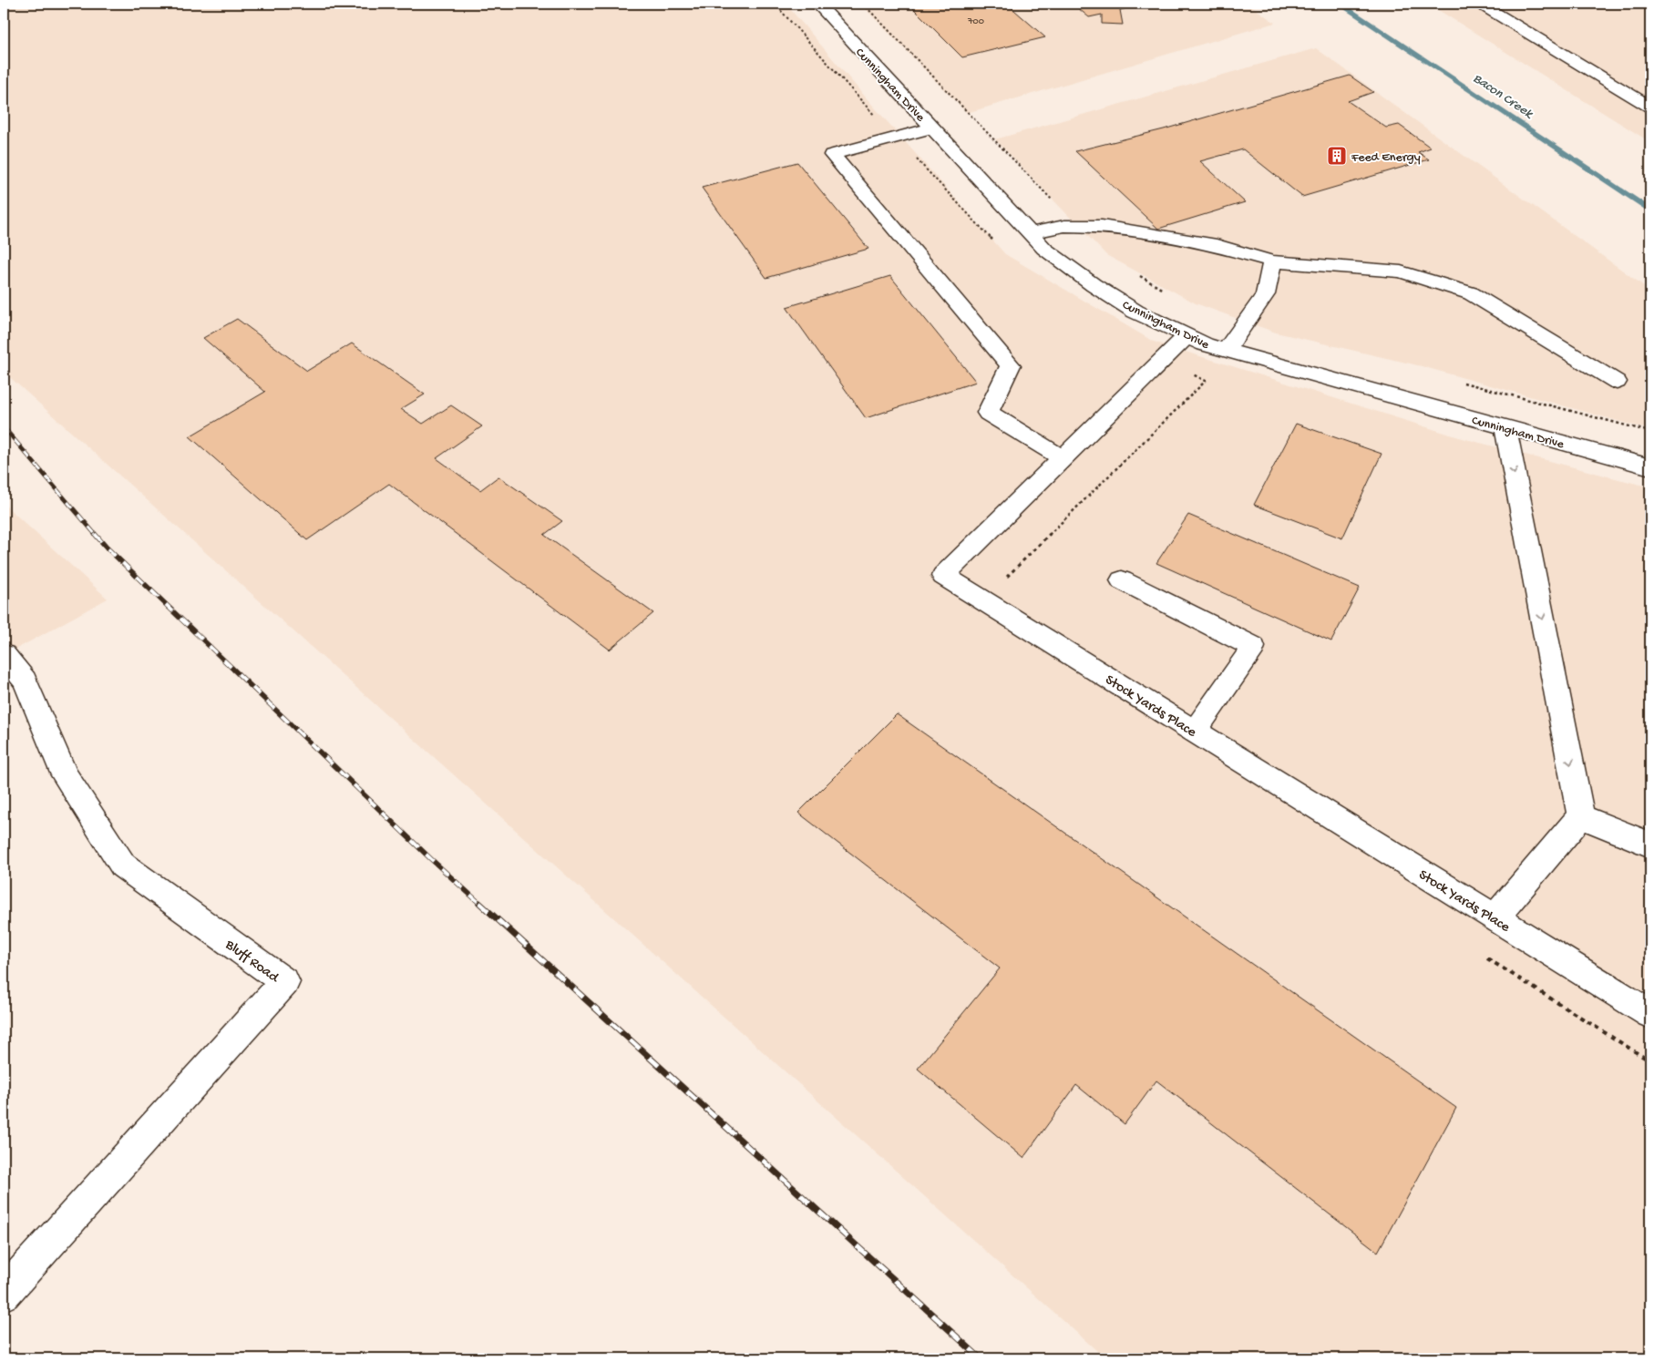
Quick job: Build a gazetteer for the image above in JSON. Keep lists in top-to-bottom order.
{
  "streets": {
    "street": ["Cunningham Drive", "Stock Yards Place", "Bluff Road"]
  },
  "crossings": [
    ["Cunningham Drive", "Stock Yards Place"]
  ],
  "water": ["Bacon Creek"],
  "places": {
    "building": ["Feed Energy"]
  },
  "house_numbers": ["700"]
}
